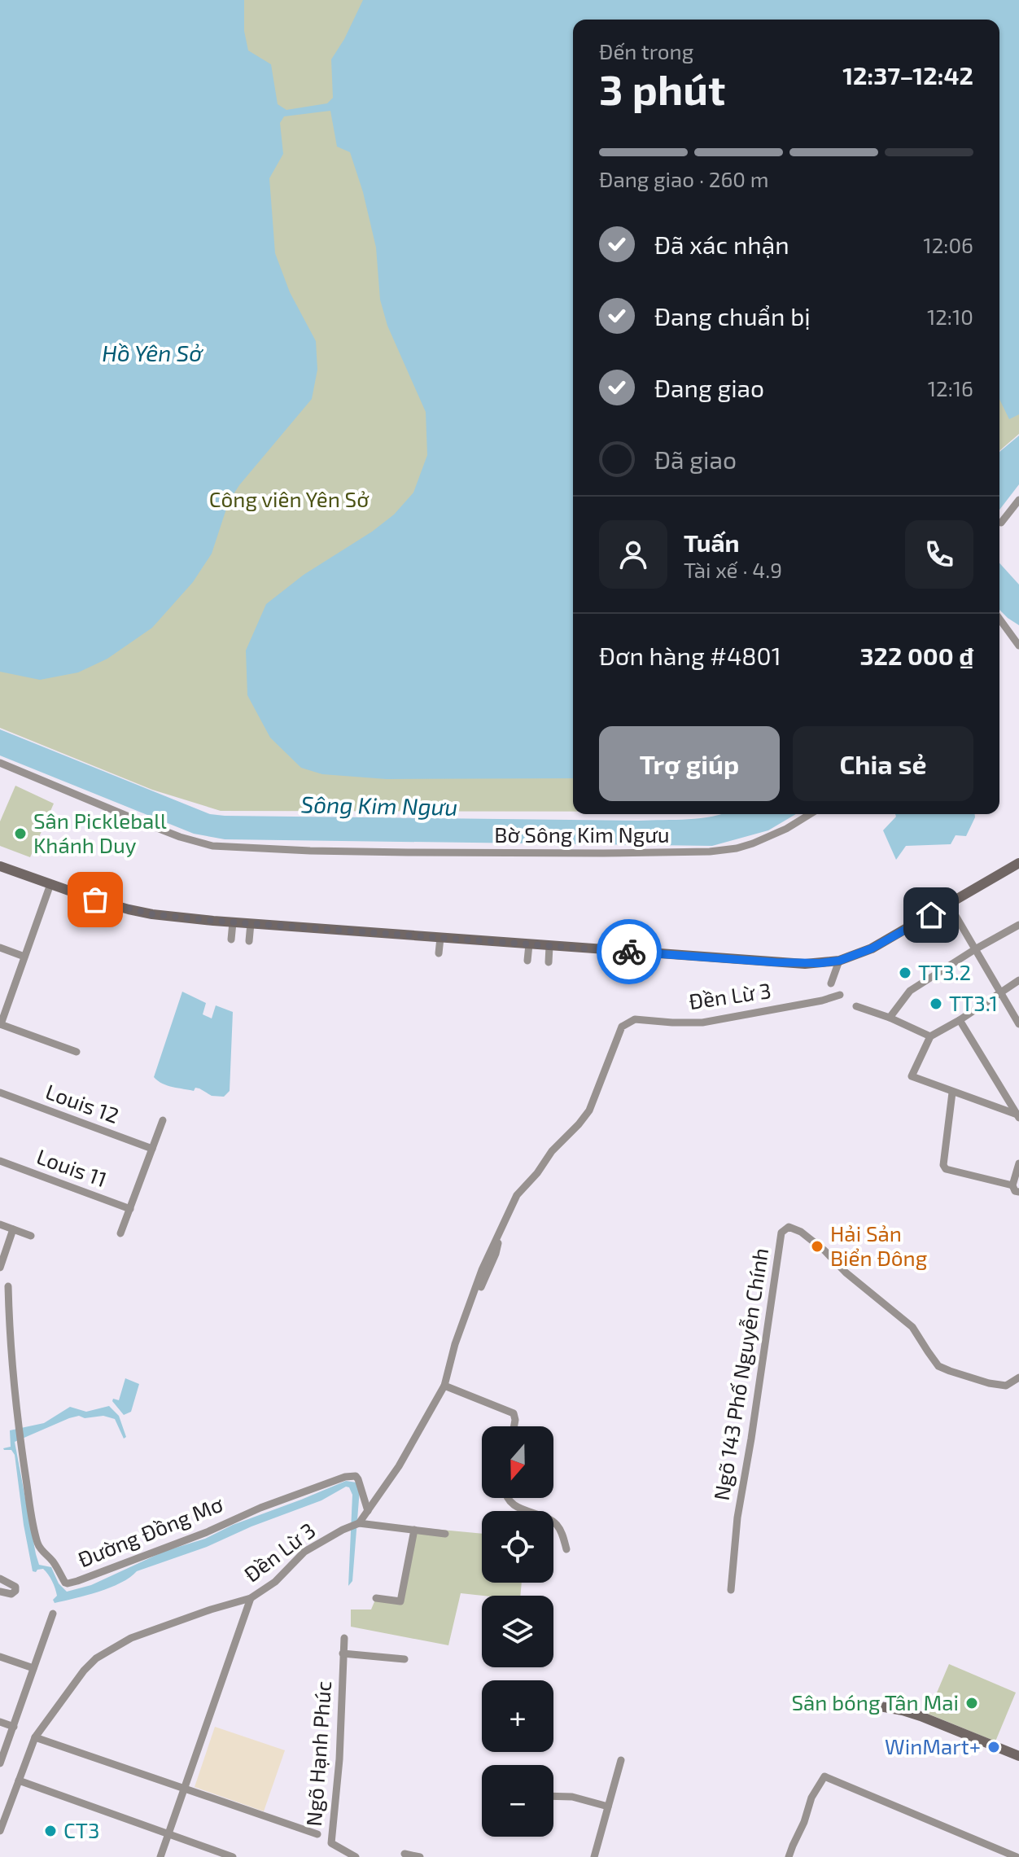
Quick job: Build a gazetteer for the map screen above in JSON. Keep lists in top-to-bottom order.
{
  "streets": {
    "street": [
      "Bờ Sông Kim Ngưu",
      "Đền Lừ 3",
      "Louis 12",
      "Louis 11",
      "Ngõ 143 Phố Nguyễn Chính",
      "Đường Đồng Mơ",
      "Ngõ Hạnh Phúc"
    ]
  },
  "crossings": [
    ["Đền Lừ 3", "Đường Đồng Mơ"]
  ],
  "water": ["Hồ Yên Sở", "Sông Kim Ngưu"],
  "parks": ["Công viên Yên Sở"],
  "places": [
    "Sân Pickleball Khánh Duy",
    "TT3.2",
    "TT3.1",
    "Hải Sản Biển Đông",
    "Sân bóng Tân Mai",
    "WinMart+",
    "CT3"
  ],
  "north": "bottom",
  "page": {
    "heading": ["3 phút", "Đến trong", "12:37–12:42"],
    "panel": [
      "Tuấn",
      "Tài xế · 4.9",
      "Đơn hàng #4801",
      "322 000 ₫"
    ],
    "bar": "Đang giao · 260 m",
    "list": [
      ["Đã xác nhận", "12:06"],
      ["Đang chuẩn bị", "12:10"],
      ["Đang giao", "12:16"],
      "Đã giao"
    ],
    "buttons": ["Trợ giúp", "Chia sẻ"],
    "map_buttons": ["+", "−"]
  }
}
